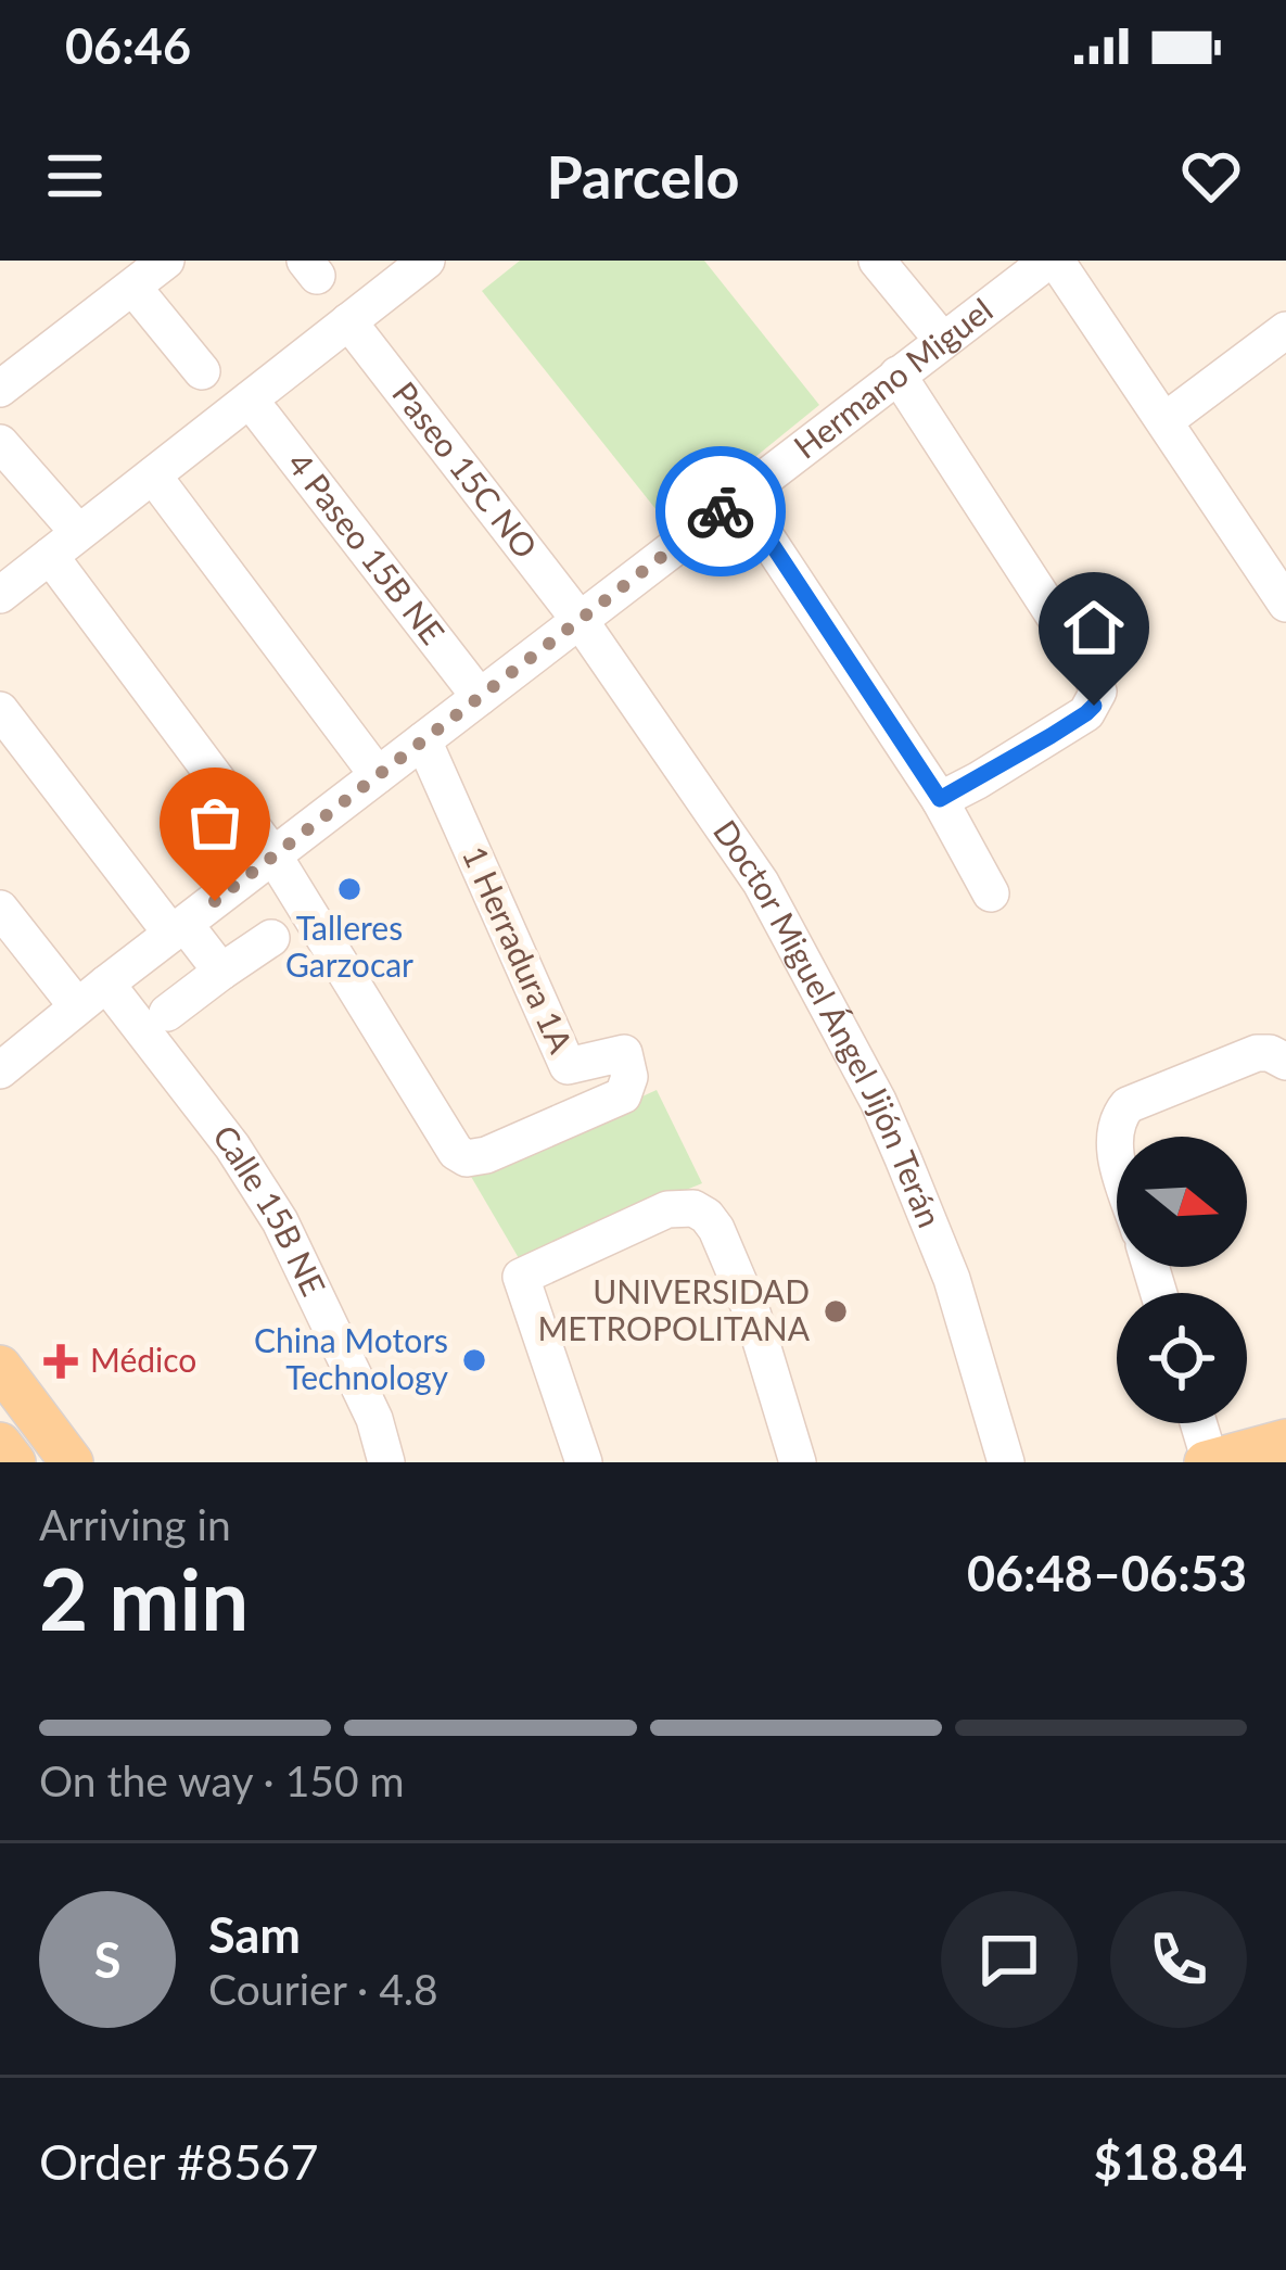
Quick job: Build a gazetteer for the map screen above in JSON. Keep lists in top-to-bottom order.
{
  "streets": {
    "street": [
      "Hermano Miguel",
      "Paseo 15C NO",
      "4 Paseo 15B NE",
      "1 Herradura 1A",
      "Doctor Miguel Ángel Jijón Terán",
      "Calle 15B NE"
    ]
  },
  "crossings": [
    ["Hermano Miguel", "Paseo 15C NO"],
    ["Hermano Miguel", "4 Paseo 15B NE"],
    ["Hermano Miguel", "1 Herradura 1A"],
    ["Hermano Miguel", "Doctor Miguel Ángel Jijón Terán"],
    ["Hermano Miguel", "Calle 15B NE"],
    ["Paseo 15C NO", "Doctor Miguel Ángel Jijón Terán"]
  ],
  "places": {
    "other": ["Talleres Garzocar", "UNIVERSIDAD METROPOLITANA", "China Motors Technology"],
    "health": ["Médico"]
  },
  "north": "right",
  "page": {
    "status": "06:46",
    "header": "Parcelo",
    "heading": ["2 min", "Arriving in", "06:48–06:53"],
    "panel": [
      "Sam",
      "Courier · 4.8",
      "Order #8567",
      "$18.84"
    ],
    "bar": "On the way · 150 m",
    "round": "S"
  }
}
